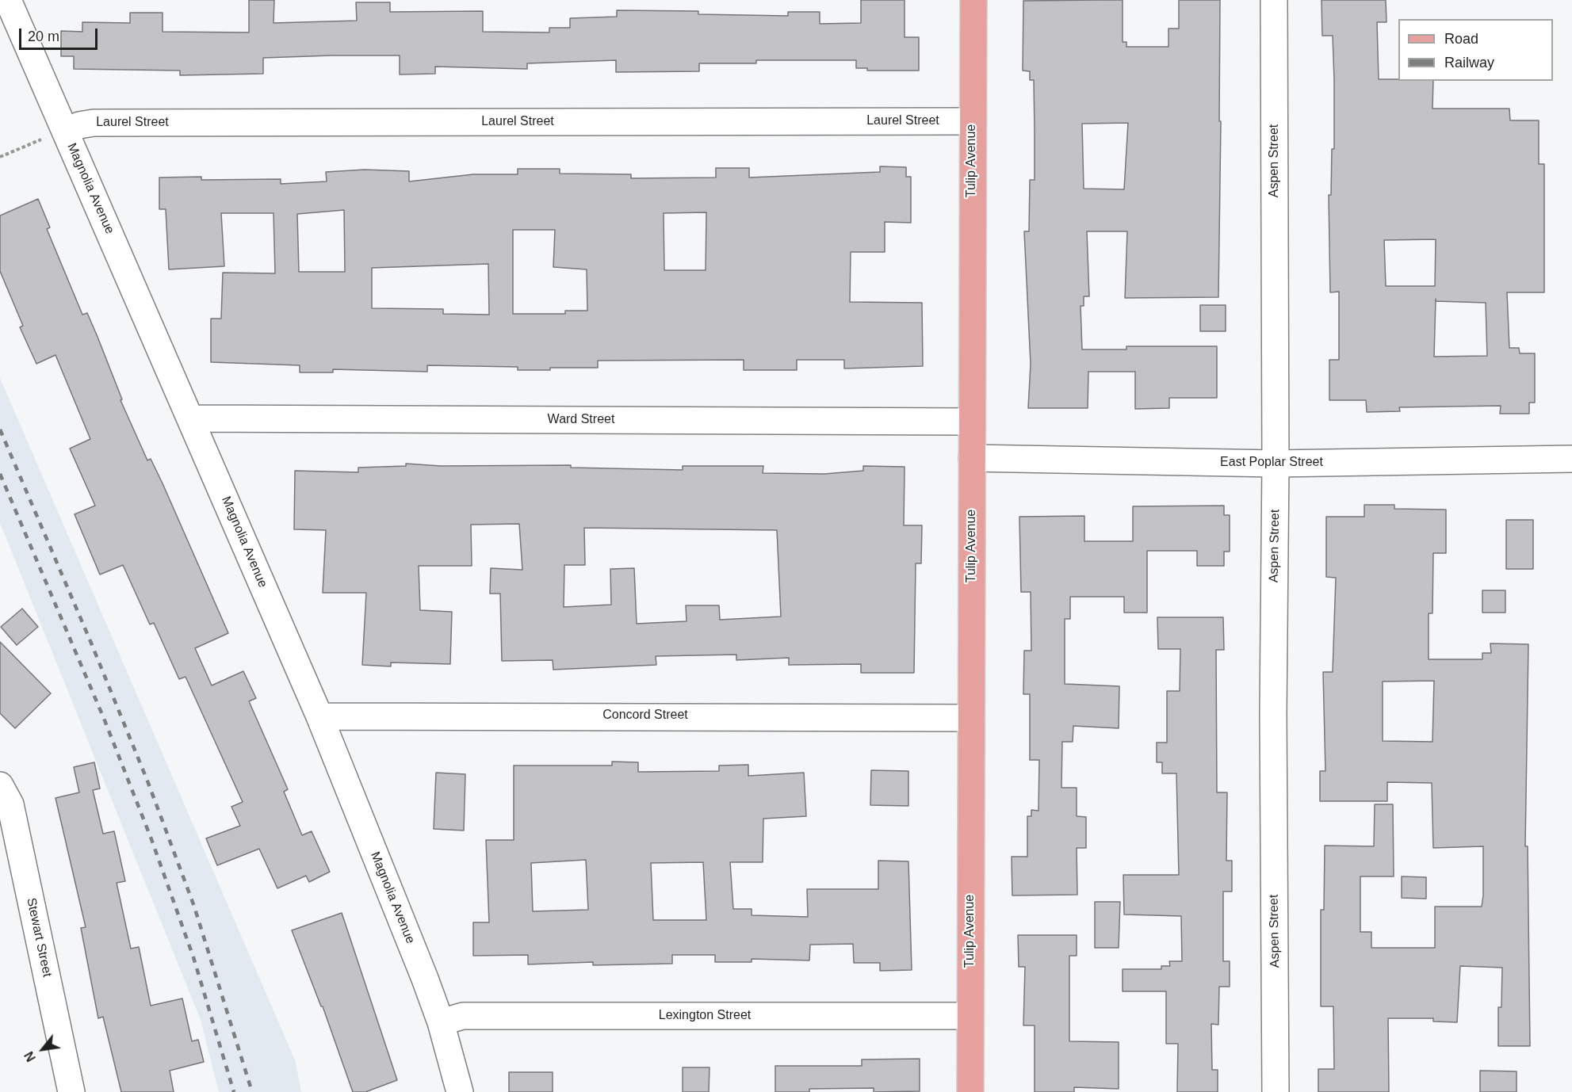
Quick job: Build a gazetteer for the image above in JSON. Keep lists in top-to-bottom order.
{
  "streets": {
    "main road": ["Tulip Avenue"],
    "street": [
      "Laurel Street",
      "Aspen Street",
      "Magnolia Avenue",
      "Ward Street",
      "East Poplar Street",
      "Concord Street",
      "Stewart Street",
      "Lexington Street"
    ]
  },
  "crossings": [
    ["Laurel Street", "Tulip Avenue"],
    ["Laurel Street", "Magnolia Avenue"],
    ["Tulip Avenue", "Ward Street"],
    ["Tulip Avenue", "East Poplar Street"],
    ["Tulip Avenue", "Concord Street"],
    ["Tulip Avenue", "Lexington Street"],
    ["Aspen Street", "East Poplar Street"],
    ["Magnolia Avenue", "Ward Street"],
    ["Magnolia Avenue", "Concord Street"],
    ["Magnolia Avenue", "Lexington Street"]
  ],
  "legend": ["Road", "Railway"],
  "scale_bar": "20 m",
  "north": "bottom left"
}
